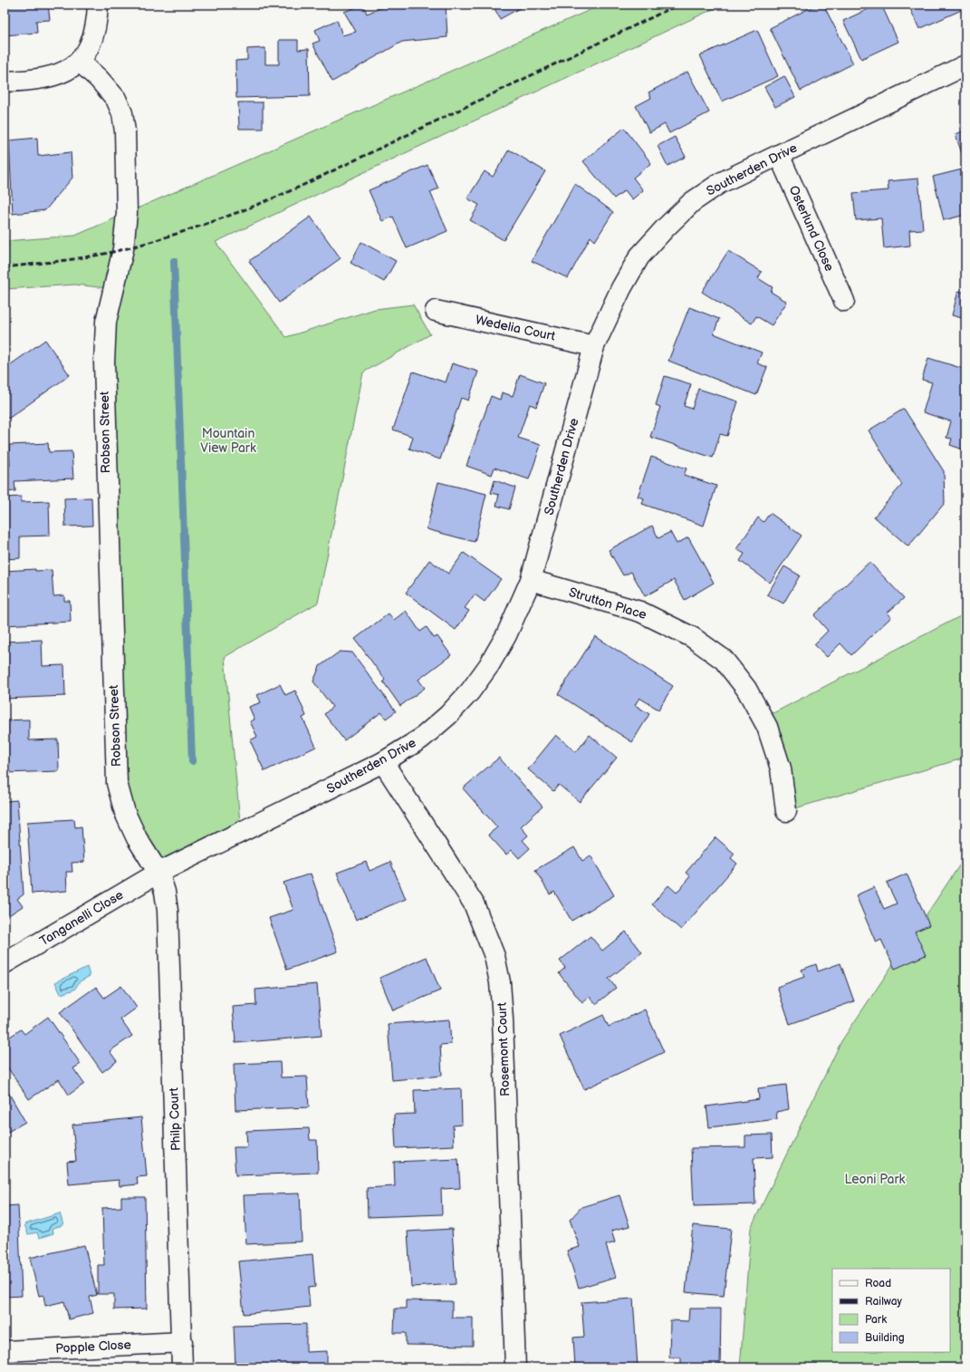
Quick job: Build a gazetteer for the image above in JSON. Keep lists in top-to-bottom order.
{
  "streets": {
    "street": [
      "Southerden Drive",
      "Osterlund Close",
      "Wedelia Court",
      "Robson Street",
      "Strutton Place",
      "Tanganelli Close",
      "Rosemont Court",
      "Philp Court",
      "Popple Close"
    ]
  },
  "crossings": [
    ["Southerden Drive", "Osterlund Close"],
    ["Southerden Drive", "Wedelia Court"],
    ["Southerden Drive", "Robson Street"],
    ["Southerden Drive", "Strutton Place"],
    ["Southerden Drive", "Tanganelli Close"],
    ["Southerden Drive", "Rosemont Court"],
    ["Southerden Drive", "Philp Court"],
    ["Robson Street", "Tanganelli Close"],
    ["Robson Street", "Philp Court"],
    ["Tanganelli Close", "Philp Court"],
    ["Philp Court", "Popple Close"]
  ],
  "parks": ["Mountain View Park", "Leoni Park"],
  "legend": [
    "Road",
    "Railway",
    "Park",
    "Building"
  ]
}
